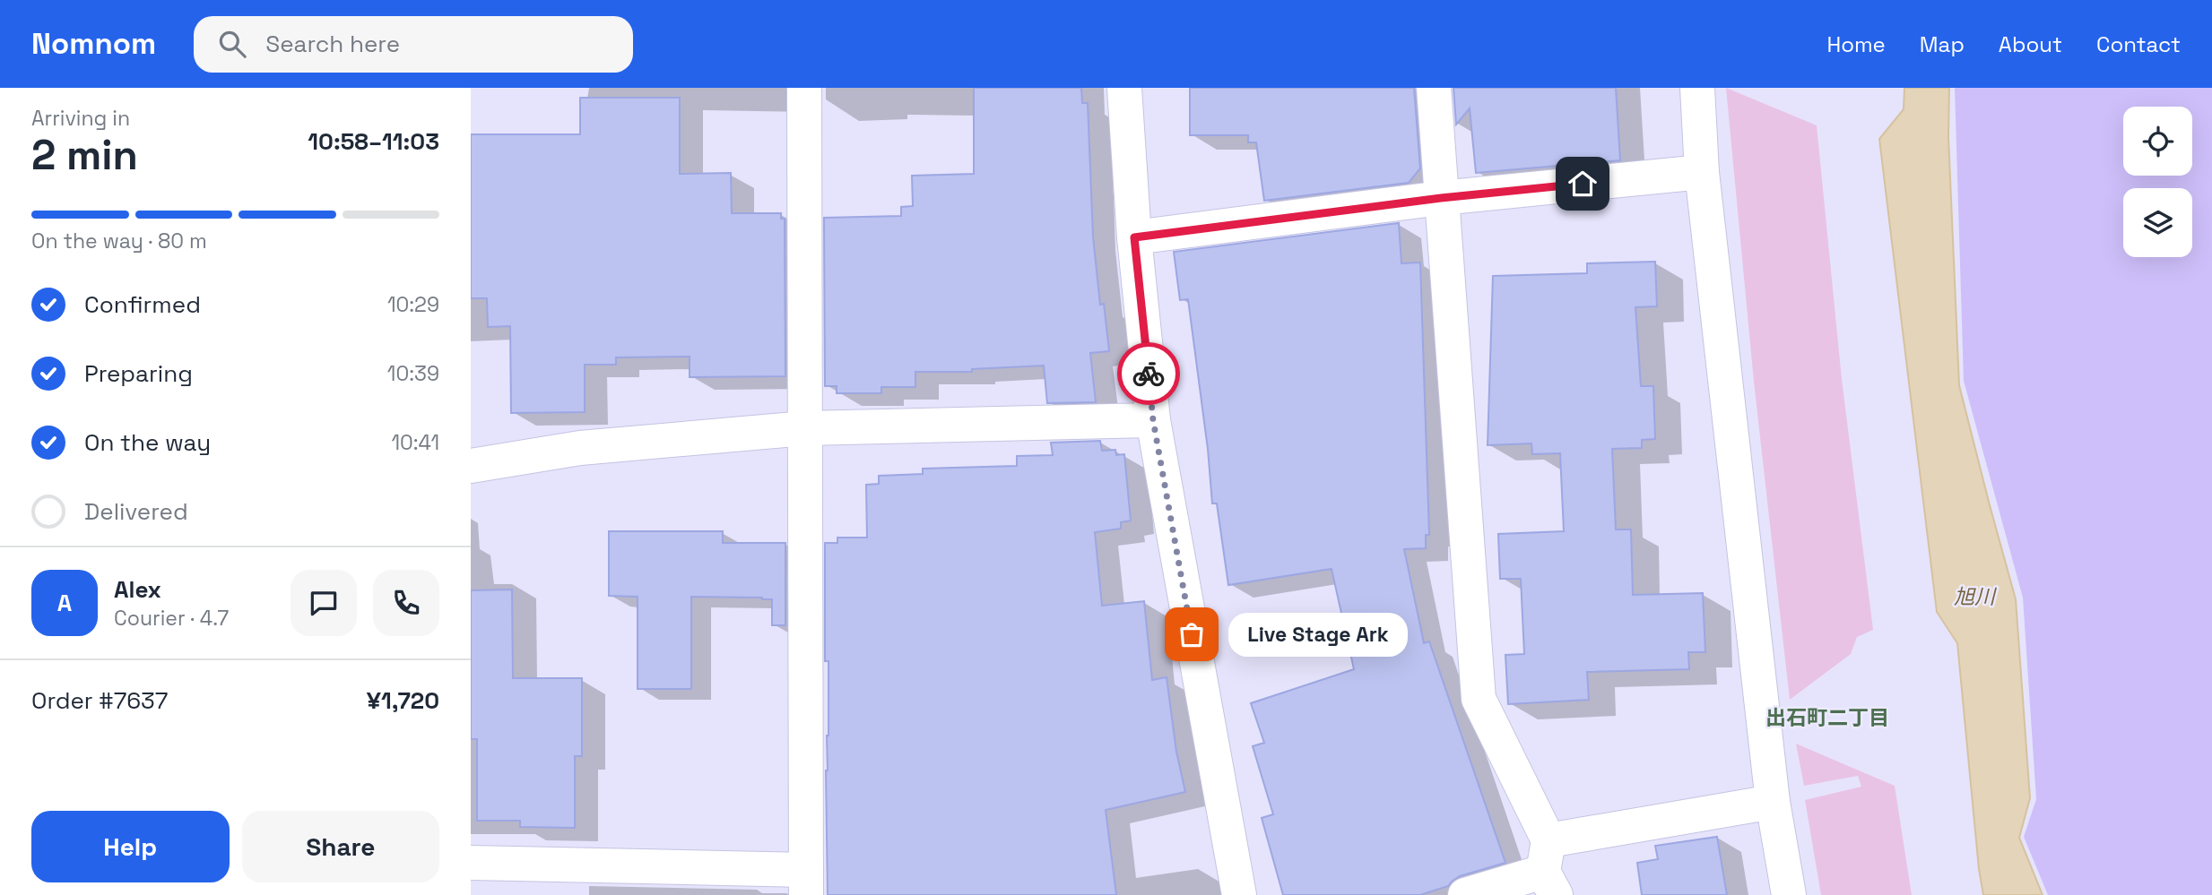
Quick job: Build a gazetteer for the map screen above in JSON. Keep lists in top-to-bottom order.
{
  "districts": ["出石町二丁目"],
  "water": ["旭川"],
  "places": ["Live Stage Ark"],
  "page": {
    "header": "Nomnom",
    "search": "Search here",
    "nav": [
      "Home",
      "Map",
      "About",
      "Contact"
    ],
    "heading": ["2 min", "Arriving in", "10:58–11:03"],
    "panel": [
      "Alex",
      "Courier · 4.7",
      "Order #7637",
      "¥1,720"
    ],
    "bar": "On the way · 80 m",
    "list": [
      ["Confirmed", "10:29"],
      ["Preparing", "10:39"],
      ["On the way", "10:41"],
      "Delivered"
    ],
    "round": "A",
    "bubble": "Live Stage Ark",
    "buttons": ["Help", "Share"]
  }
}
